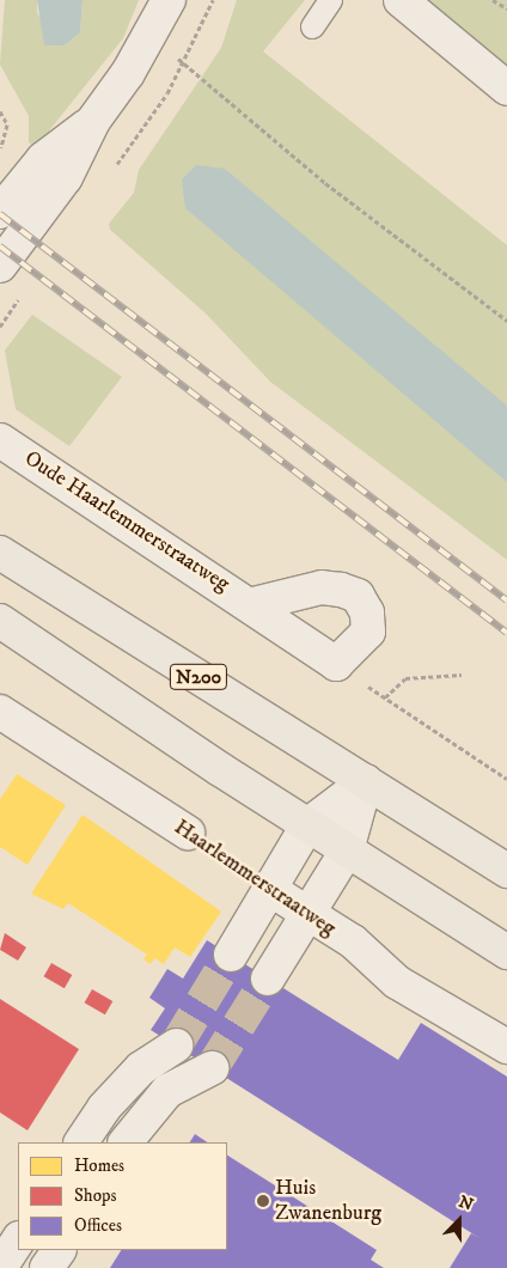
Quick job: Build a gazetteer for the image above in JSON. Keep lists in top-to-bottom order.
{
  "streets": {
    "main road": ["N200"],
    "street": ["Oude Haarlemmerstraatweg", "Haarlemmerstraatweg"]
  },
  "places": ["Huis Zwanenburg"],
  "legend": ["Homes", "Shops", "Offices"],
  "north": "top"
}
